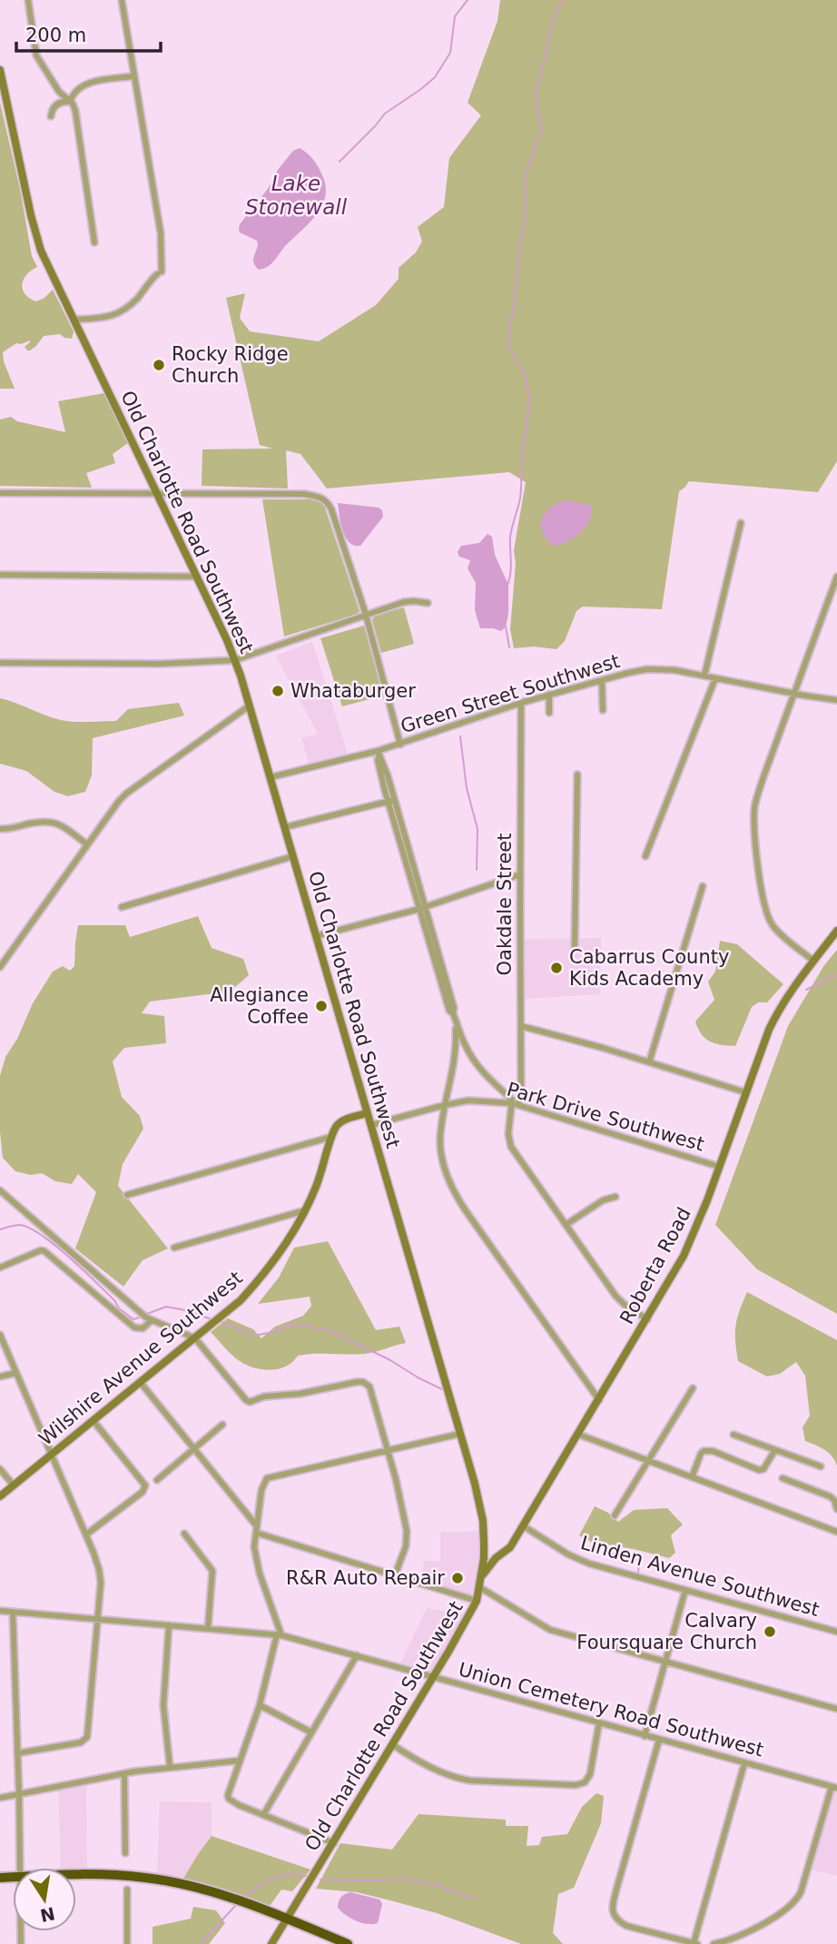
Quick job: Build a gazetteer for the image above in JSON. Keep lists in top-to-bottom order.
{
  "streets": {
    "main road": ["Old Charlotte Road Southwest", "Roberta Road", "Wilshire Avenue Southwest"],
    "street": [
      "Green Street Southwest",
      "Oakdale Street",
      "Park Drive Southwest",
      "Linden Avenue Southwest",
      "Union Cemetery Road Southwest"
    ]
  },
  "crossings": [
    ["Old Charlotte Road Southwest", "Green Street Southwest"],
    ["Old Charlotte Road Southwest", "Park Drive Southwest"],
    ["Old Charlotte Road Southwest", "Roberta Road"],
    ["Old Charlotte Road Southwest", "Union Cemetery Road Southwest"],
    ["Green Street Southwest", "Oakdale Street"],
    ["Oakdale Street", "Park Drive Southwest"],
    ["Oakdale Street", "Roberta Road"],
    ["Park Drive Southwest", "Roberta Road"],
    ["Roberta Road", "Linden Avenue Southwest"]
  ],
  "water": ["Lake Stonewall"],
  "places": [
    "Rocky Ridge Church",
    "Whataburger",
    "Cabarrus County Kids Academy",
    "Allegiance Coffee",
    "R&R Auto Repair",
    "Calvary Foursquare Church"
  ],
  "scale_bar": "200 m",
  "north": "bottom"
}
